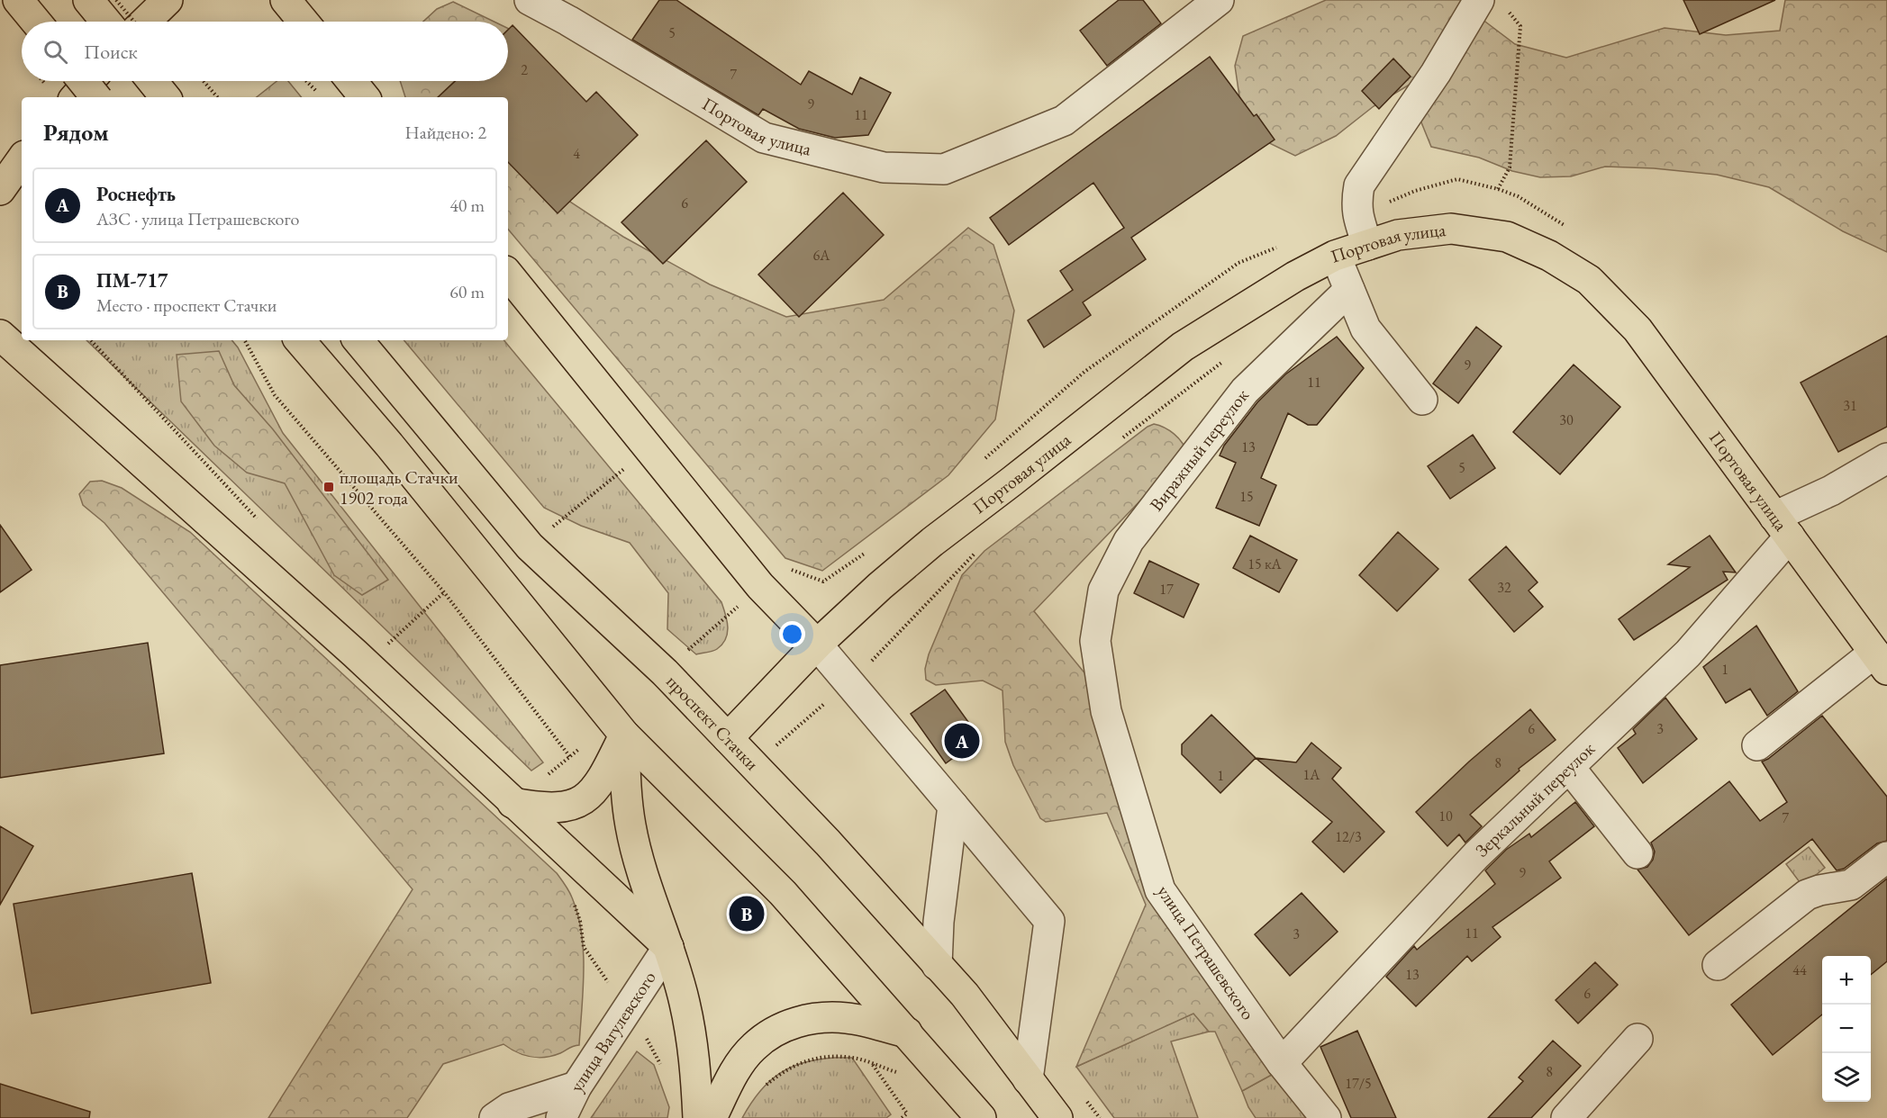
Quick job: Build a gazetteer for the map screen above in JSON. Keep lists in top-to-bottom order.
{
  "streets": {
    "main road": ["Портовая улица", "проспект Стачки"],
    "street": [
      "Виражный переулок",
      "Зеркальный переулок",
      "улица Петрашевского",
      "улица Вагулевского"
    ]
  },
  "crossings": [
    ["Портовая улица", "проспект Стачки"],
    ["Портовая улица", "Зеркальный переулок"],
    ["Виражный переулок", "улица Петрашевского"],
    ["Зеркальный переулок", "улица Петрашевского"]
  ],
  "places": {
    "transit": ["площадь Стачки 1902 года"]
  },
  "house_numbers": [
    "5",
    "2",
    "7",
    "9",
    "11",
    "4",
    "6",
    "6А",
    "9",
    "11",
    "31",
    "30",
    "13",
    "5",
    "15",
    "15 кА",
    "32",
    "17",
    "1",
    "6",
    "3",
    "8",
    "1А",
    "1",
    "10",
    "7",
    "12/3",
    "9",
    "11",
    "3",
    "44",
    "13",
    "6",
    "8",
    "17/5"
  ],
  "page": {
    "search": "Поиск",
    "heading": ["Рядом", "Найдено: 2"],
    "list": [
      {
        "mark": "A",
        "name": "Роснефть",
        "note": "АЗС · улица Петрашевского",
        "value": "40 m"
      },
      {
        "mark": "B",
        "name": "ПМ-717",
        "note": "Место · проспект Стачки",
        "value": "60 m"
      }
    ],
    "pins": ["A", "B"],
    "map_buttons": ["+", "−"]
  }
}
